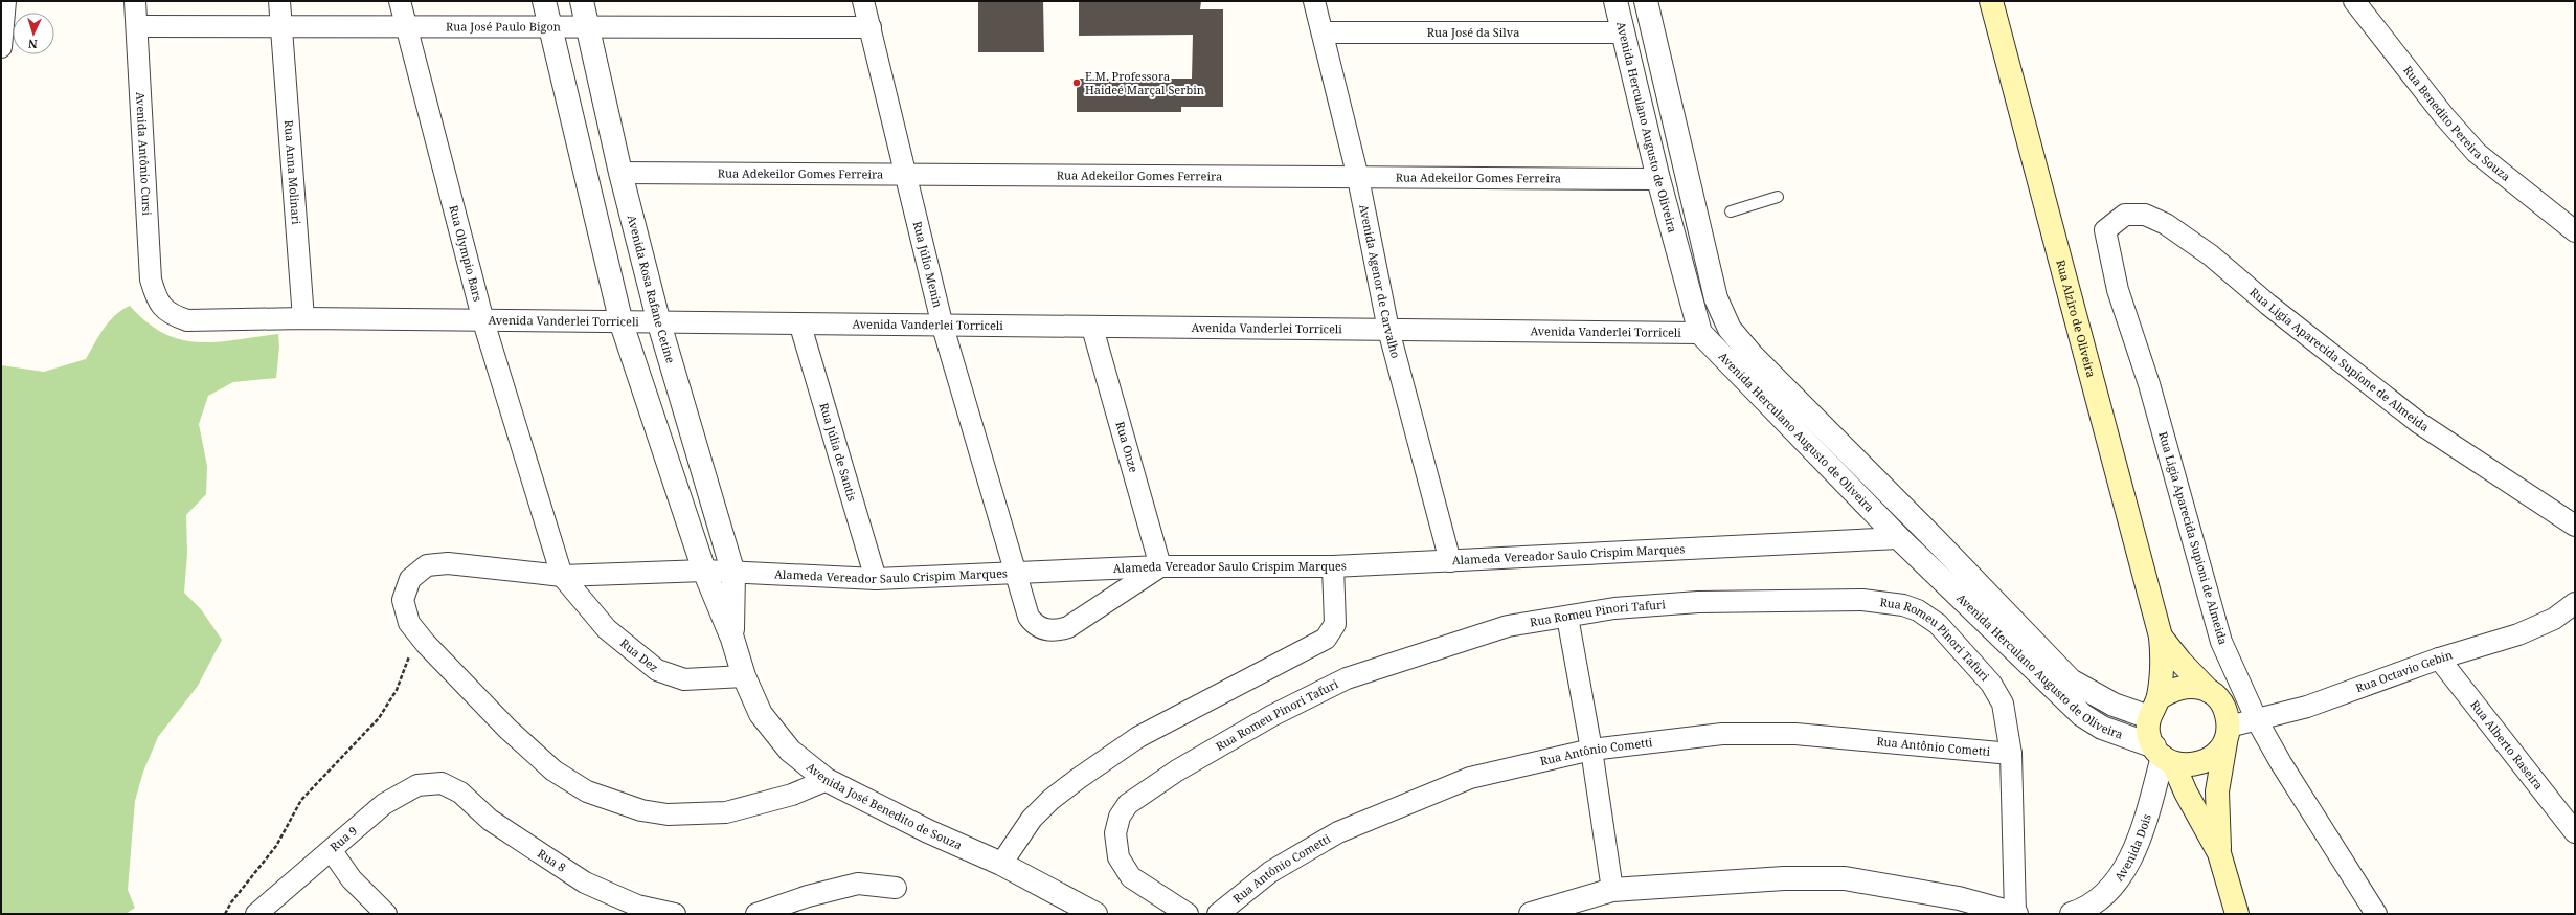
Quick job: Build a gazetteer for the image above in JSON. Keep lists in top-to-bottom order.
{
  "streets": {
    "main road": ["Rua Alziro de Oliveira"],
    "street": [
      "Rua José Paulo Bigon",
      "Rua José da Silva",
      "Rua Benedito Pereira Souza",
      "Avenida Herculano Augusto de Oliveira",
      "Avenida Antônio Cursi",
      "Rua Anna Molinari",
      "Rua Adekeilor Gomes Ferreira",
      "Rua Olympio Bars",
      "Rua Júlio Menin",
      "Avenida Agenor de Carvalho",
      "Avenida Rosa Rafane Cetine",
      "Avenida Vanderlei Torriceli",
      "Rua Ligia Aparecida Supione de Almeida",
      "Rua Onze",
      "Rua Júlia de Santis",
      "Rua Ligia Aparecida Supioni de Almeida",
      "Alameda Vereador Saulo Crispim Marques",
      "Rua Romeu Pinori Tafuri",
      "Rua Dez",
      "Rua Octavio Gebin",
      "Rua Alberto Raseira",
      "Rua Antônio Cometti",
      "Avenida José Benedito de Souza",
      "Rua 9",
      "Avenida Dois",
      "Rua 8"
    ]
  },
  "crossings": [
    ["Rua José Paulo Bigon", "Avenida Antônio Cursi"],
    ["Rua José Paulo Bigon", "Rua Anna Molinari"],
    ["Rua José Paulo Bigon", "Rua Olympio Bars"],
    ["Rua José Paulo Bigon", "Rua Júlio Menin"],
    ["Rua José Paulo Bigon", "Avenida Rosa Rafane Cetine"],
    ["Rua José da Silva", "Avenida Herculano Augusto de Oliveira"],
    ["Rua José da Silva", "Avenida Agenor de Carvalho"],
    ["Avenida Herculano Augusto de Oliveira", "Rua Adekeilor Gomes Ferreira"],
    ["Avenida Herculano Augusto de Oliveira", "Rua Alziro de Oliveira"],
    ["Avenida Herculano Augusto de Oliveira", "Avenida Vanderlei Torriceli"],
    ["Avenida Herculano Augusto de Oliveira", "Alameda Vereador Saulo Crispim Marques"],
    ["Avenida Herculano Augusto de Oliveira", "Rua Octavio Gebin"],
    ["Avenida Herculano Augusto de Oliveira", "Avenida Dois"],
    ["Avenida Antônio Cursi", "Avenida Vanderlei Torriceli"],
    ["Rua Anna Molinari", "Avenida Vanderlei Torriceli"],
    ["Rua Adekeilor Gomes Ferreira", "Rua Júlio Menin"],
    ["Rua Adekeilor Gomes Ferreira", "Avenida Agenor de Carvalho"],
    ["Rua Adekeilor Gomes Ferreira", "Avenida Rosa Rafane Cetine"],
    ["Rua Olympio Bars", "Avenida Vanderlei Torriceli"],
    ["Rua Olympio Bars", "Alameda Vereador Saulo Crispim Marques"],
    ["Rua Olympio Bars", "Rua Dez"],
    ["Rua Júlio Menin", "Avenida Vanderlei Torriceli"],
    ["Rua Júlio Menin", "Rua Onze"],
    ["Rua Júlio Menin", "Alameda Vereador Saulo Crispim Marques"],
    ["Avenida Agenor de Carvalho", "Avenida Vanderlei Torriceli"],
    ["Avenida Agenor de Carvalho", "Alameda Vereador Saulo Crispim Marques"],
    ["Avenida Rosa Rafane Cetine", "Avenida Vanderlei Torriceli"],
    ["Avenida Rosa Rafane Cetine", "Alameda Vereador Saulo Crispim Marques"],
    ["Avenida Rosa Rafane Cetine", "Avenida José Benedito de Souza"],
    ["Rua Alziro de Oliveira", "Rua Octavio Gebin"],
    ["Rua Alziro de Oliveira", "Avenida Dois"],
    ["Avenida Vanderlei Torriceli", "Rua Onze"],
    ["Avenida Vanderlei Torriceli", "Rua Júlia de Santis"],
    ["Rua Ligia Aparecida Supione de Almeida", "Rua Ligia Aparecida Supioni de Almeida"],
    ["Rua Onze", "Alameda Vereador Saulo Crispim Marques"],
    ["Rua Júlia de Santis", "Alameda Vereador Saulo Crispim Marques"],
    ["Rua Ligia Aparecida Supioni de Almeida", "Rua Octavio Gebin"],
    ["Alameda Vereador Saulo Crispim Marques", "Rua Dez"],
    ["Alameda Vereador Saulo Crispim Marques", "Avenida José Benedito de Souza"],
    ["Rua Romeu Pinori Tafuri", "Rua Antônio Cometti"],
    ["Rua Dez", "Avenida José Benedito de Souza"],
    ["Rua Octavio Gebin", "Rua Alberto Raseira"],
    ["Rua Octavio Gebin", "Avenida Dois"],
    ["Rua 9", "Rua 8"]
  ],
  "places": ["E.M. Professora Haideé Marçal Serbin"],
  "north": "bottom"
}
